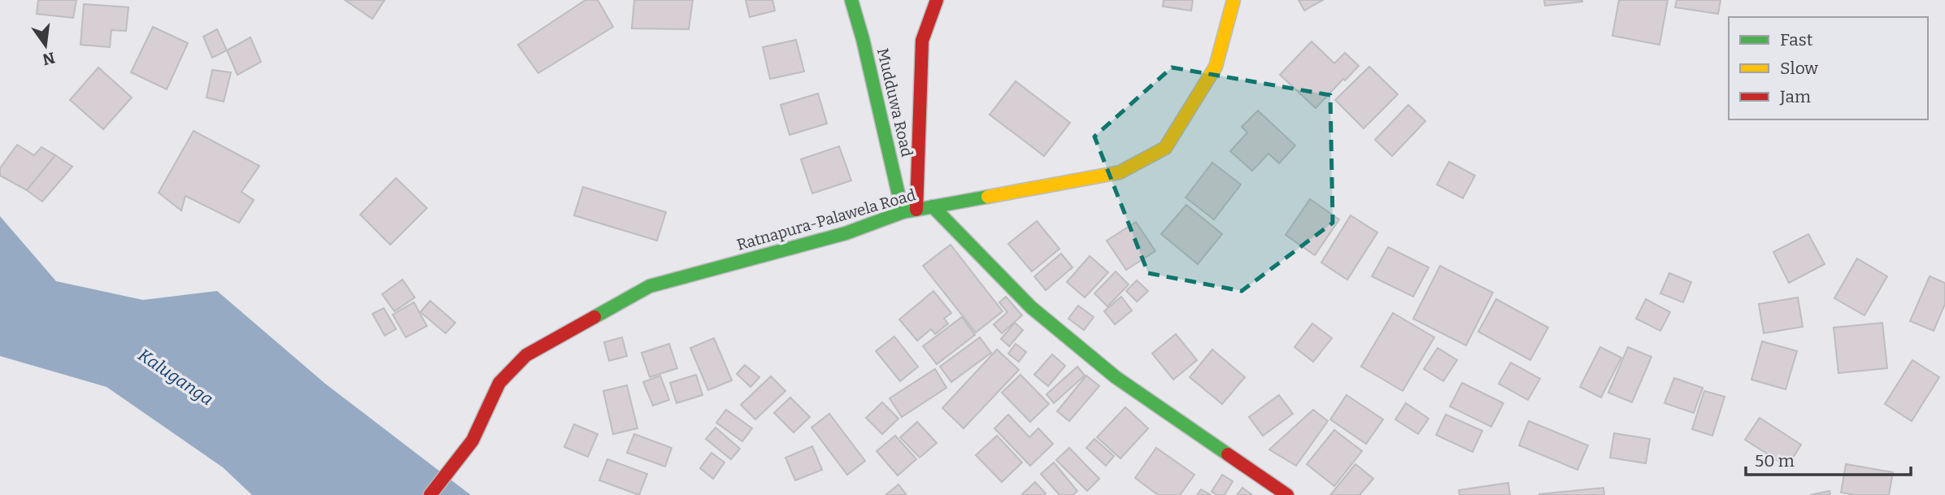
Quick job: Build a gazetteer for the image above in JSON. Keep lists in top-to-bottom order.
{
  "streets": {
    "main road": ["Mudduwa Road", "Ratnapura-Palawela Road"]
  },
  "crossings": [
    ["Mudduwa Road", "Ratnapura-Palawela Road"]
  ],
  "water": ["Kaluganga"],
  "legend": ["Fast", "Slow", "Jam"],
  "scale_bar": "50 m",
  "north": "bottom"
}
